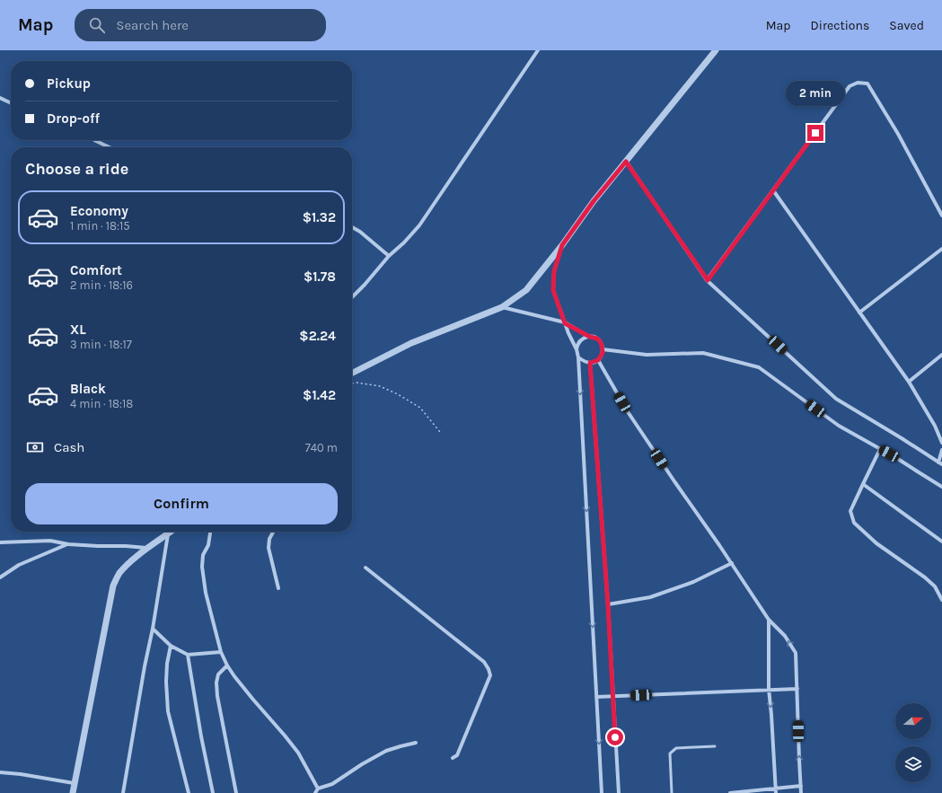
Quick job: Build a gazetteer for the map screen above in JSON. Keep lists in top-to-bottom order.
{
  "north": "right",
  "page": {
    "header": "Map",
    "search": "Search here",
    "nav": ["Map", "Directions", "Saved"],
    "banner": ["Pickup", "Drop-off"],
    "bubble": "2 min",
    "heading": "Choose a ride",
    "list": [
      {
        "name": "Economy",
        "note": "1 min · 18:15",
        "value": "$1.32"
      },
      {
        "name": "Comfort",
        "note": "2 min · 18:16",
        "value": "$1.78"
      },
      {
        "name": "XL",
        "note": "3 min · 18:17",
        "value": "$2.24"
      },
      {
        "name": "Black",
        "note": "4 min · 18:18",
        "value": "$1.42"
      }
    ],
    "pay": ["Cash", "740 m"],
    "buttons": "Confirm"
  }
}
